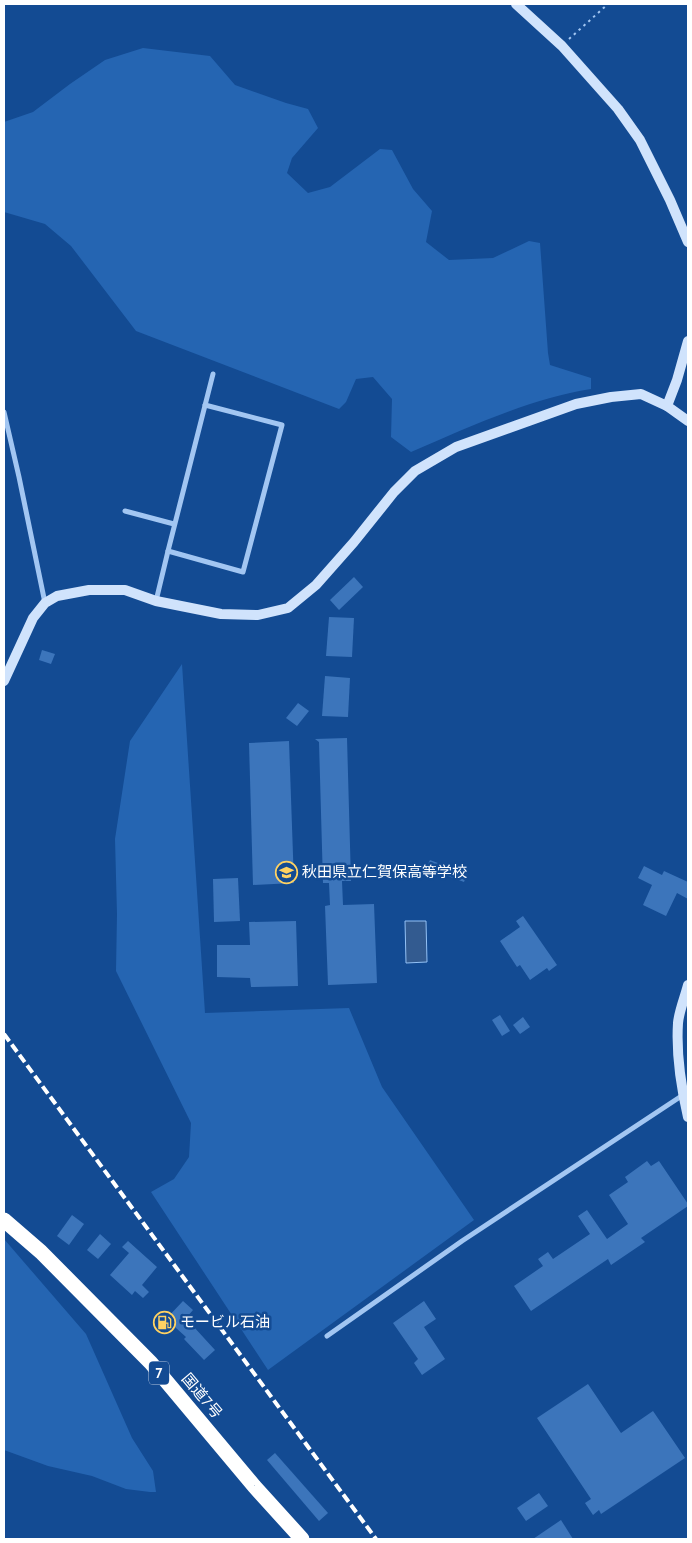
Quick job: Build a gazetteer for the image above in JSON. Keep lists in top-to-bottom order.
{
  "streets": {
    "highway": ["7", "国道7号"]
  },
  "places": {
    "school or university": ["秋田県立仁賀保高等学校"],
    "fuel station": ["モービル石油"]
  }
}
